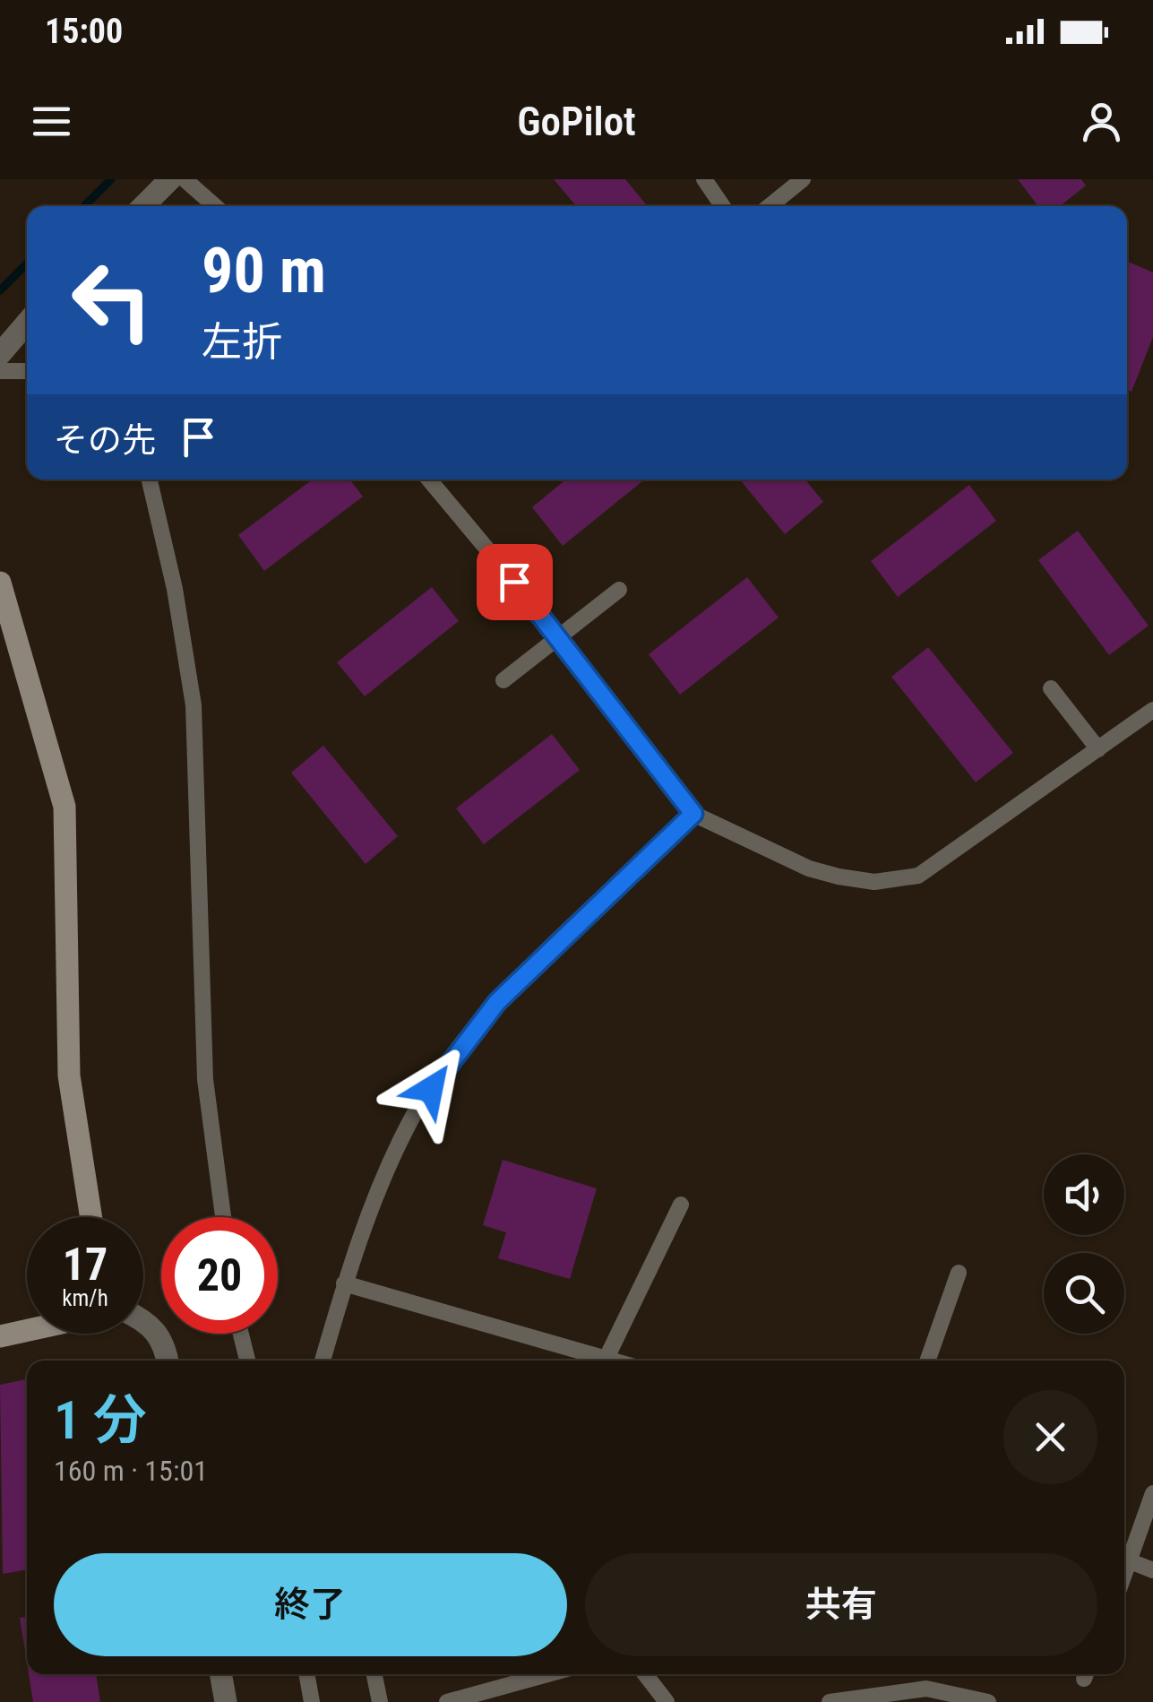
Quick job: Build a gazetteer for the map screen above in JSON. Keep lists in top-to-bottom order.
{
  "page": {
    "status": "15:00",
    "header": "GoPilot",
    "turn": ["90 m", "左折"],
    "then": "その先",
    "speed": "17 km/h",
    "limit": "20",
    "heading": ["1 分", "160 m · 15:01"],
    "buttons": ["終了", "共有"]
  }
}
